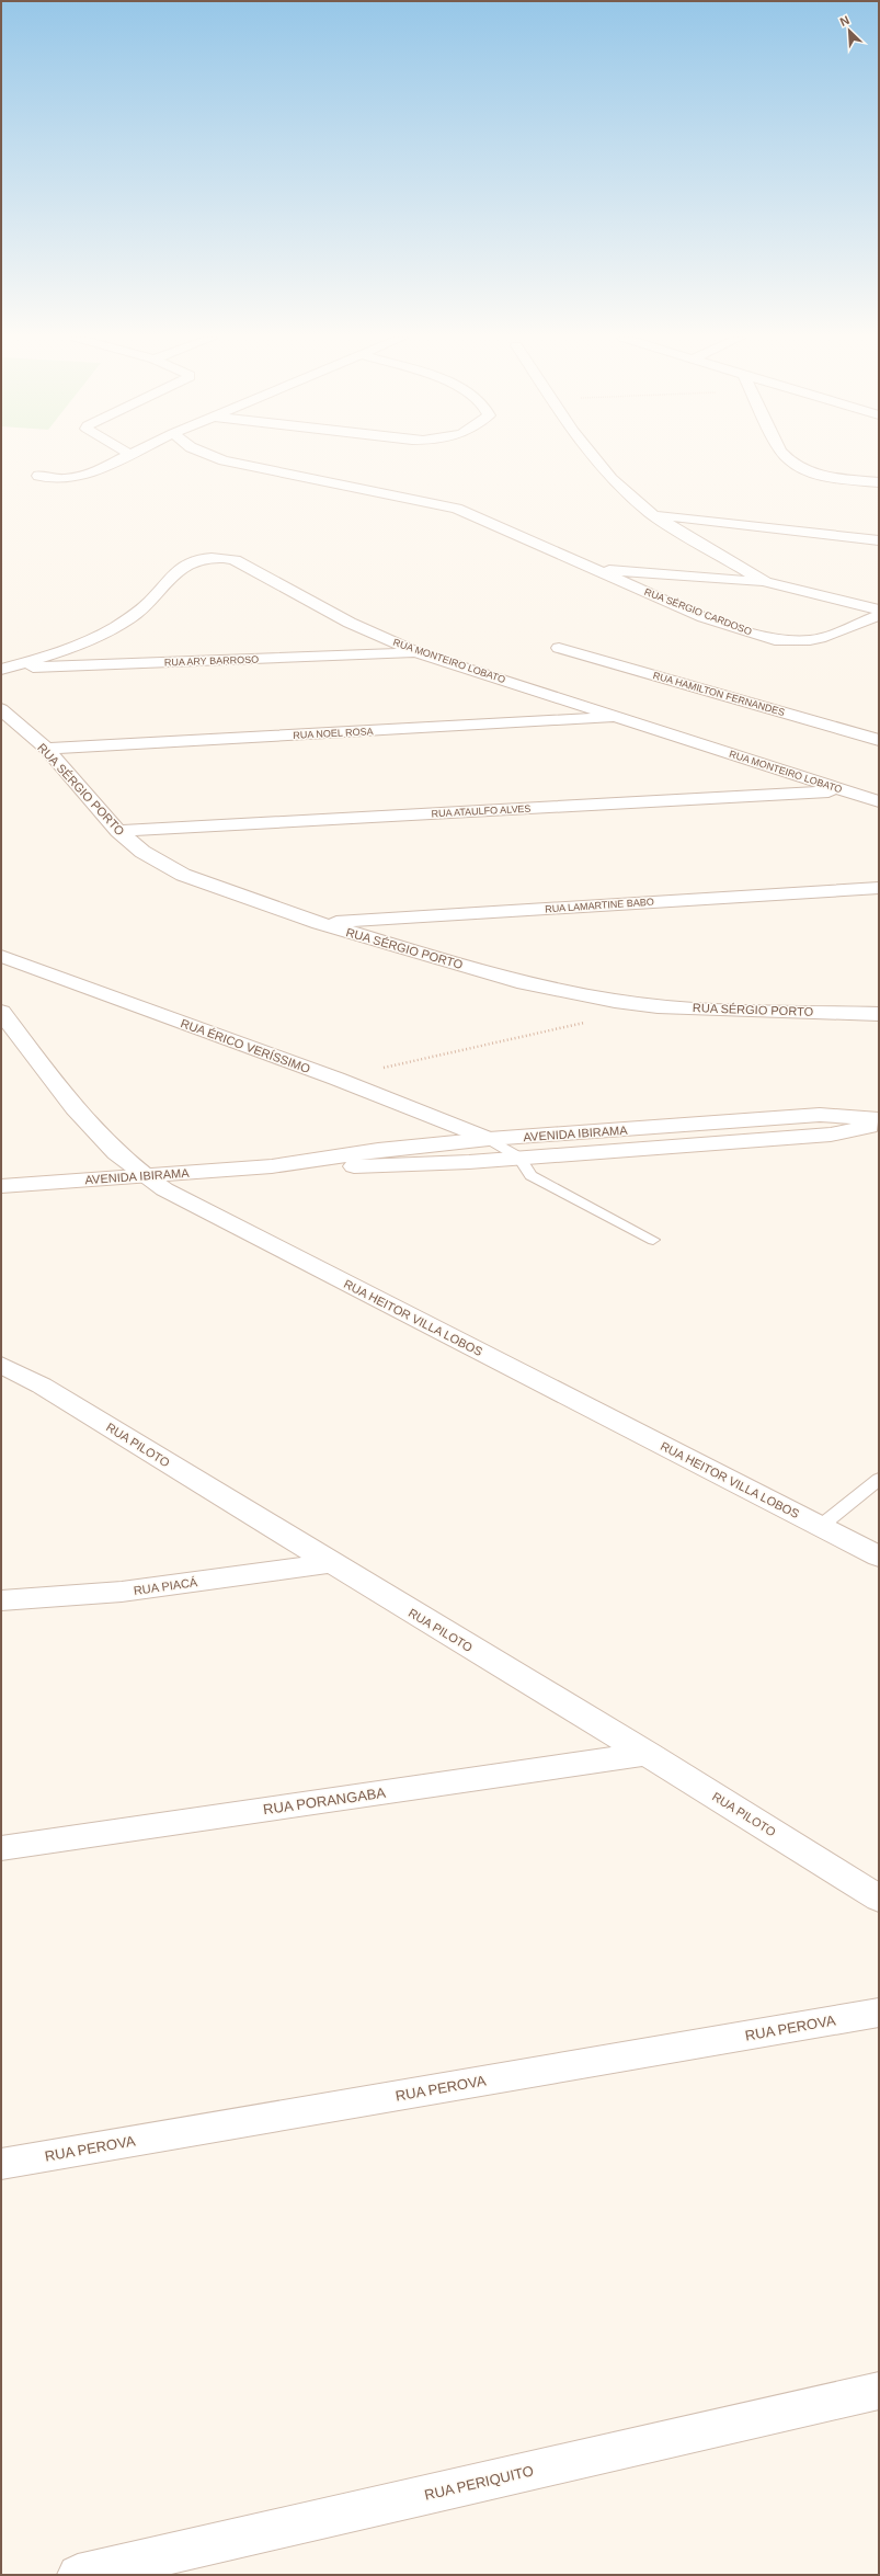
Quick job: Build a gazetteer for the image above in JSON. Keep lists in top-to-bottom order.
{
  "streets": {
    "street": [
      "RUA SÉRGIO CARDOSO",
      "RUA ARY BARROSO",
      "RUA MONTEIRO LOBATO",
      "RUA HAMILTON FERNANDES",
      "RUA NOEL ROSA",
      "RUA SÉRGIO PORTO",
      "RUA ATAULFO ALVES",
      "RUA LAMARTINE BABO",
      "RUA ÉRICO VERÍSSIMO",
      "AVENIDA IBIRAMA",
      "RUA HEITOR VILLA LOBOS",
      "RUA PILOTO",
      "RUA PIACÁ",
      "RUA PORANGABA",
      "RUA PEROVA",
      "RUA PERIQUITO"
    ]
  },
  "crossings": [
    ["RUA ARY BARROSO", "RUA MONTEIRO LOBATO"],
    ["RUA MONTEIRO LOBATO", "RUA NOEL ROSA"],
    ["RUA MONTEIRO LOBATO", "RUA ATAULFO ALVES"],
    ["RUA NOEL ROSA", "RUA SÉRGIO PORTO"],
    ["RUA SÉRGIO PORTO", "RUA ATAULFO ALVES"],
    ["RUA SÉRGIO PORTO", "RUA LAMARTINE BABO"],
    ["RUA ÉRICO VERÍSSIMO", "AVENIDA IBIRAMA"],
    ["AVENIDA IBIRAMA", "RUA HEITOR VILLA LOBOS"],
    ["RUA PILOTO", "RUA PIACÁ"],
    ["RUA PILOTO", "RUA PORANGABA"]
  ],
  "north": "top left"
}
